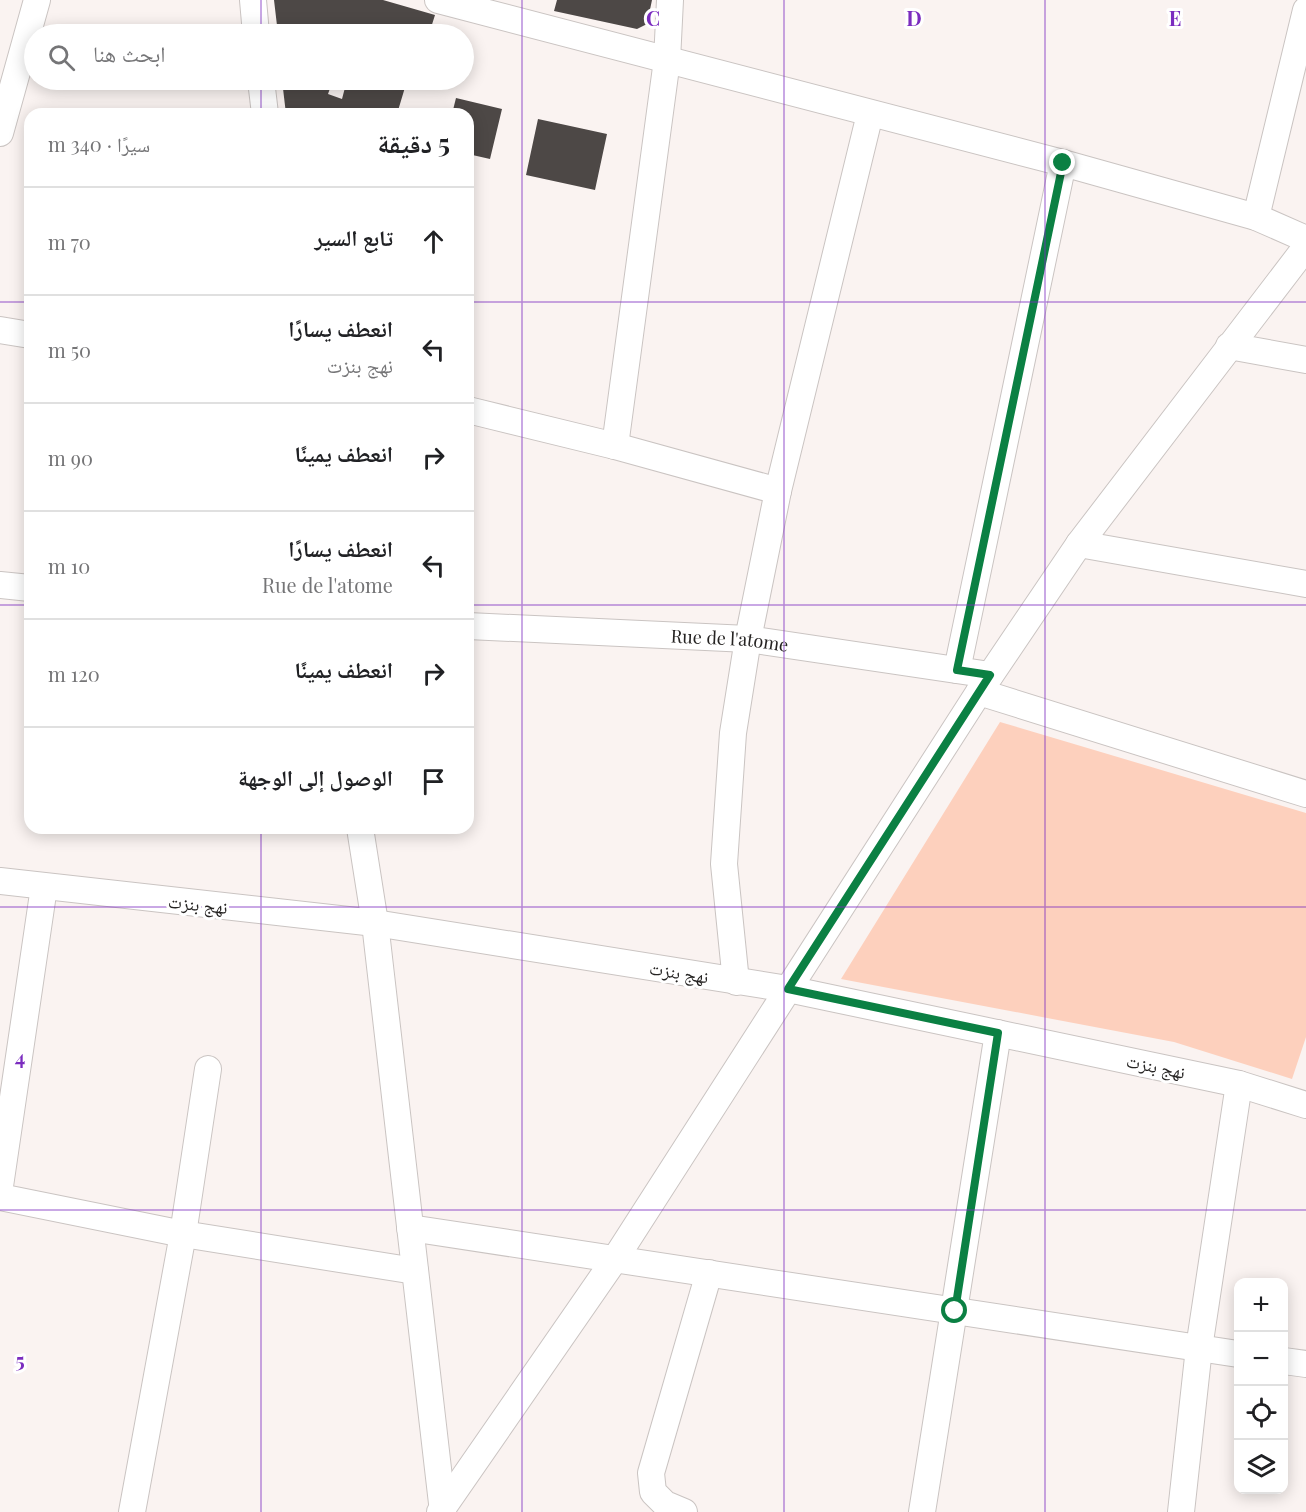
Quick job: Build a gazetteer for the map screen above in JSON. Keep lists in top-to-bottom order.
{
  "streets": {
    "street": ["Rue de l'atome", "نهج بنزت"]
  },
  "page": {
    "search": "ابحث هنا",
    "heading": ["5 دقيقة", "سيرًا · 340 m"],
    "list": [
      ["تابع السير", "70 m"],
      ["انعطف يسارًا", "نهج بنزت", "50 m"],
      ["انعطف يمينًا", "90 m"],
      ["انعطف يسارًا", "Rue de l'atome", "10 m"],
      ["انعطف يمينًا", "120 m"],
      "الوصول إلى الوجهة"
    ],
    "map_buttons": ["+", "−"]
  },
  "grid": {
    "columns": ["C", "D", "E"],
    "rows": ["4", "5"]
  }
}
